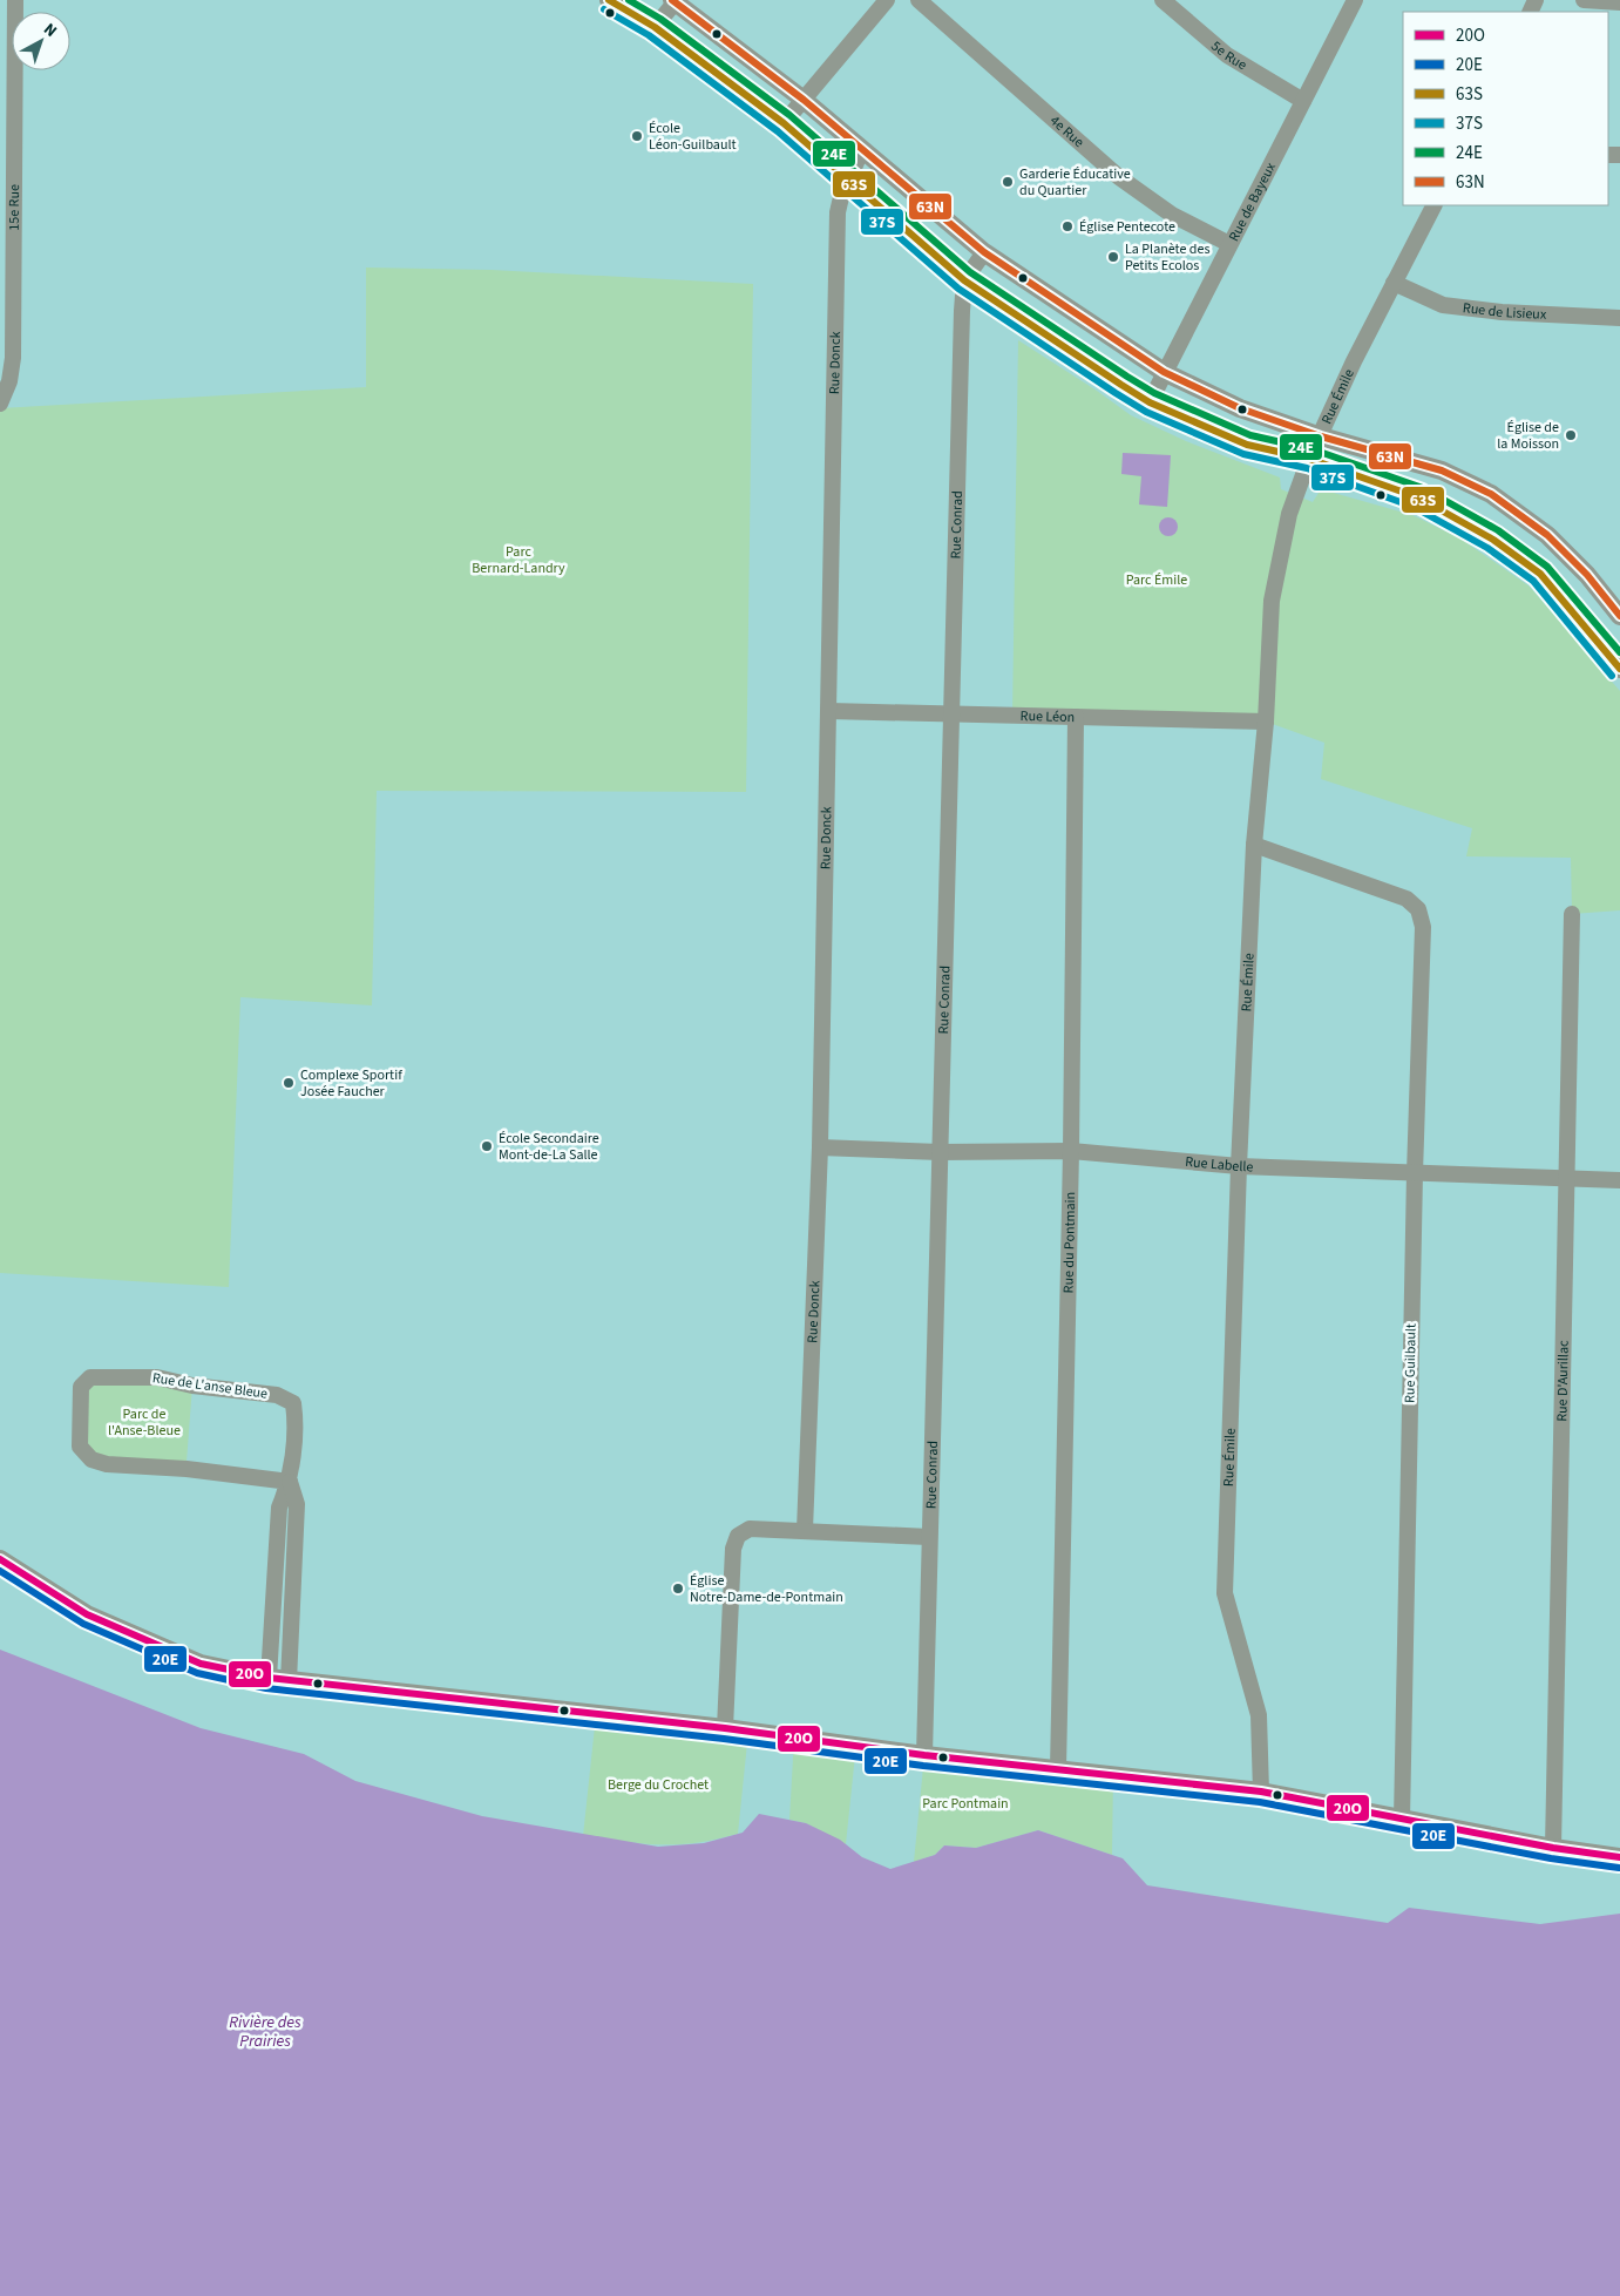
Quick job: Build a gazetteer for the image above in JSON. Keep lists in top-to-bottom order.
{
  "streets": {
    "street": [
      "5e Rue",
      "4e Rue",
      "Rue de Bayeux",
      "15e Rue",
      "Rue de Lisieux",
      "Rue Donck",
      "Rue Émile",
      "Rue Conrad",
      "Rue Léon",
      "Rue Labelle",
      "Rue du Pontmain",
      "Rue Guilbault",
      "Rue D'Aurillac",
      "Rue de L'anse Bleue"
    ]
  },
  "crossings": [
    ["5e Rue", "Rue de Bayeux"],
    ["4e Rue", "Rue de Bayeux"],
    ["Rue de Lisieux", "Rue Émile"],
    ["Rue Donck", "Rue Léon"],
    ["Rue Donck", "Rue Labelle"],
    ["Rue Émile", "Rue Léon"],
    ["Rue Émile", "Rue Labelle"],
    ["Rue Émile", "Rue Guilbault"],
    ["Rue Conrad", "Rue Léon"],
    ["Rue Conrad", "Rue Labelle"],
    ["Rue Léon", "Rue du Pontmain"],
    ["Rue Labelle", "Rue du Pontmain"],
    ["Rue Labelle", "Rue Guilbault"],
    ["Rue Labelle", "Rue D'Aurillac"]
  ],
  "water": ["Rivière des Prairies"],
  "parks": [
    "Parc Bernard-Landry",
    "Parc Émile",
    "Parc de l'Anse-Bleue",
    "Berge du Crochet",
    "Parc Pontmain"
  ],
  "places": [
    "École Léon-Guilbault",
    "Garderie Éducative du Quartier",
    "Église Pentecote",
    "La Planète des Petits Ecolos",
    "Église de la Moisson",
    "Complexe Sportif Josée Faucher",
    "École Secondaire Mont-de-La Salle",
    "Église Notre-Dame-de-Pontmain"
  ],
  "lines": [
    "transit line 63S",
    "transit line 24E",
    "transit line 63N",
    "transit line 37S",
    "transit line 20O",
    "transit line 20E"
  ],
  "legend": [
    "20O",
    "20E",
    "63S",
    "37S",
    "24E",
    "63N"
  ],
  "north": "top right"
}
